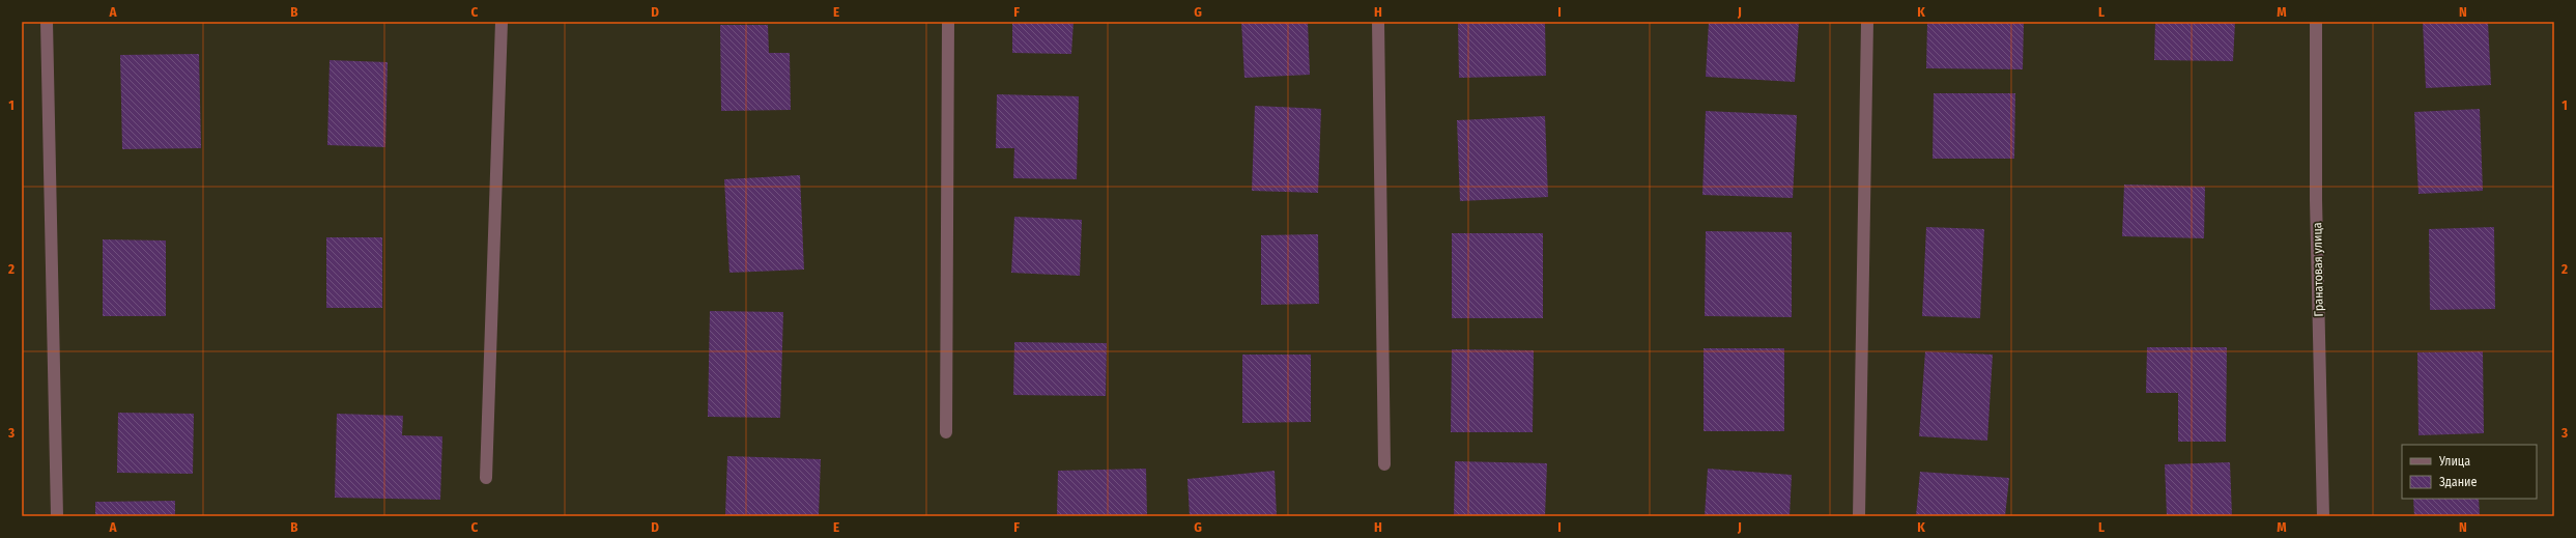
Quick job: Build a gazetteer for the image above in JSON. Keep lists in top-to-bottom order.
{
  "streets": {
    "street": ["Гранатовая улица"]
  },
  "legend": ["Улица", "Здание"],
  "grid": {
    "columns": [
      "A",
      "B",
      "C",
      "D",
      "E",
      "F",
      "G",
      "H",
      "I",
      "J",
      "K",
      "L",
      "M",
      "N"
    ],
    "rows": ["1", "2", "3"]
  }
}
